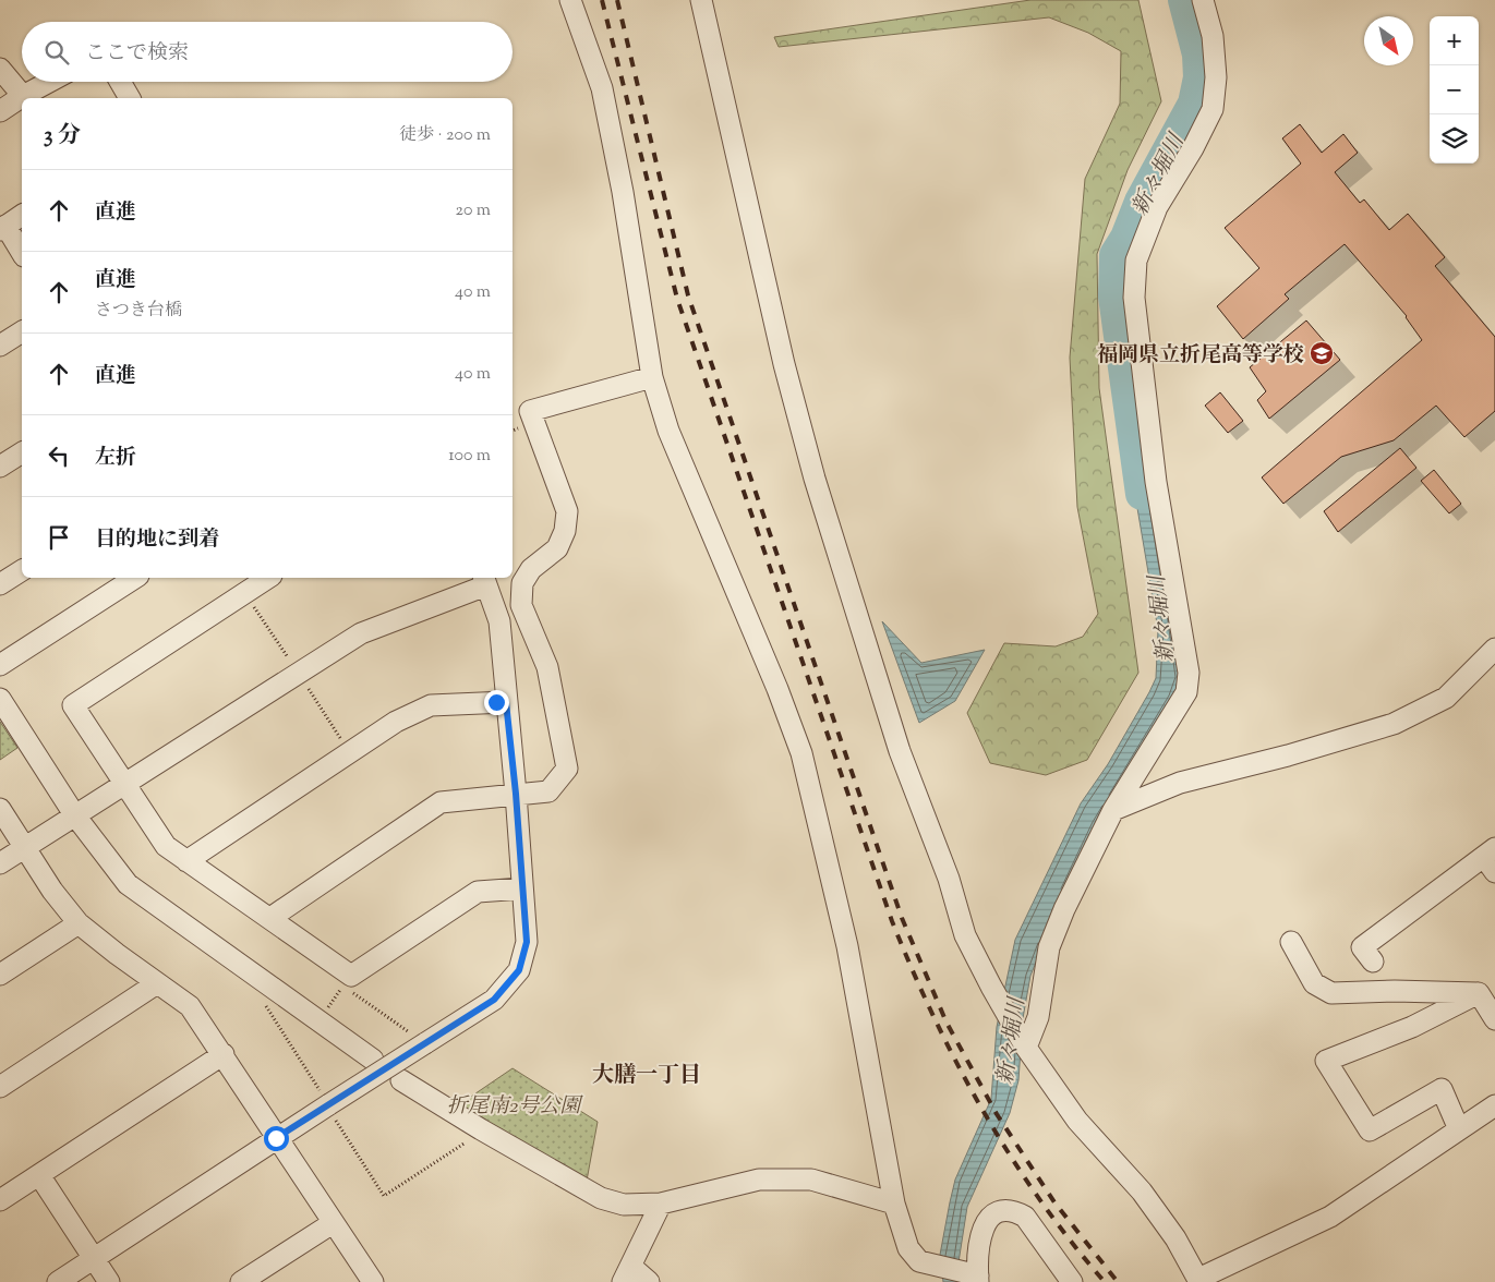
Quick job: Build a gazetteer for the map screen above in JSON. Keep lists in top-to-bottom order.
{
  "districts": ["大膳一丁目"],
  "water": ["新々堀川"],
  "parks": ["折尾南2号公園"],
  "places": {
    "school or university": ["福岡県立折尾高等学校"]
  },
  "north": "bottom right",
  "page": {
    "map_buttons": ["+", "−"],
    "search": "ここで検索",
    "heading": ["3 分", "徒歩 · 200 m"],
    "list": [
      ["直進", "20 m"],
      ["直進", "さつき台橋", "40 m"],
      ["直進", "40 m"],
      ["左折", "100 m"],
      "目的地に到着"
    ]
  }
}
